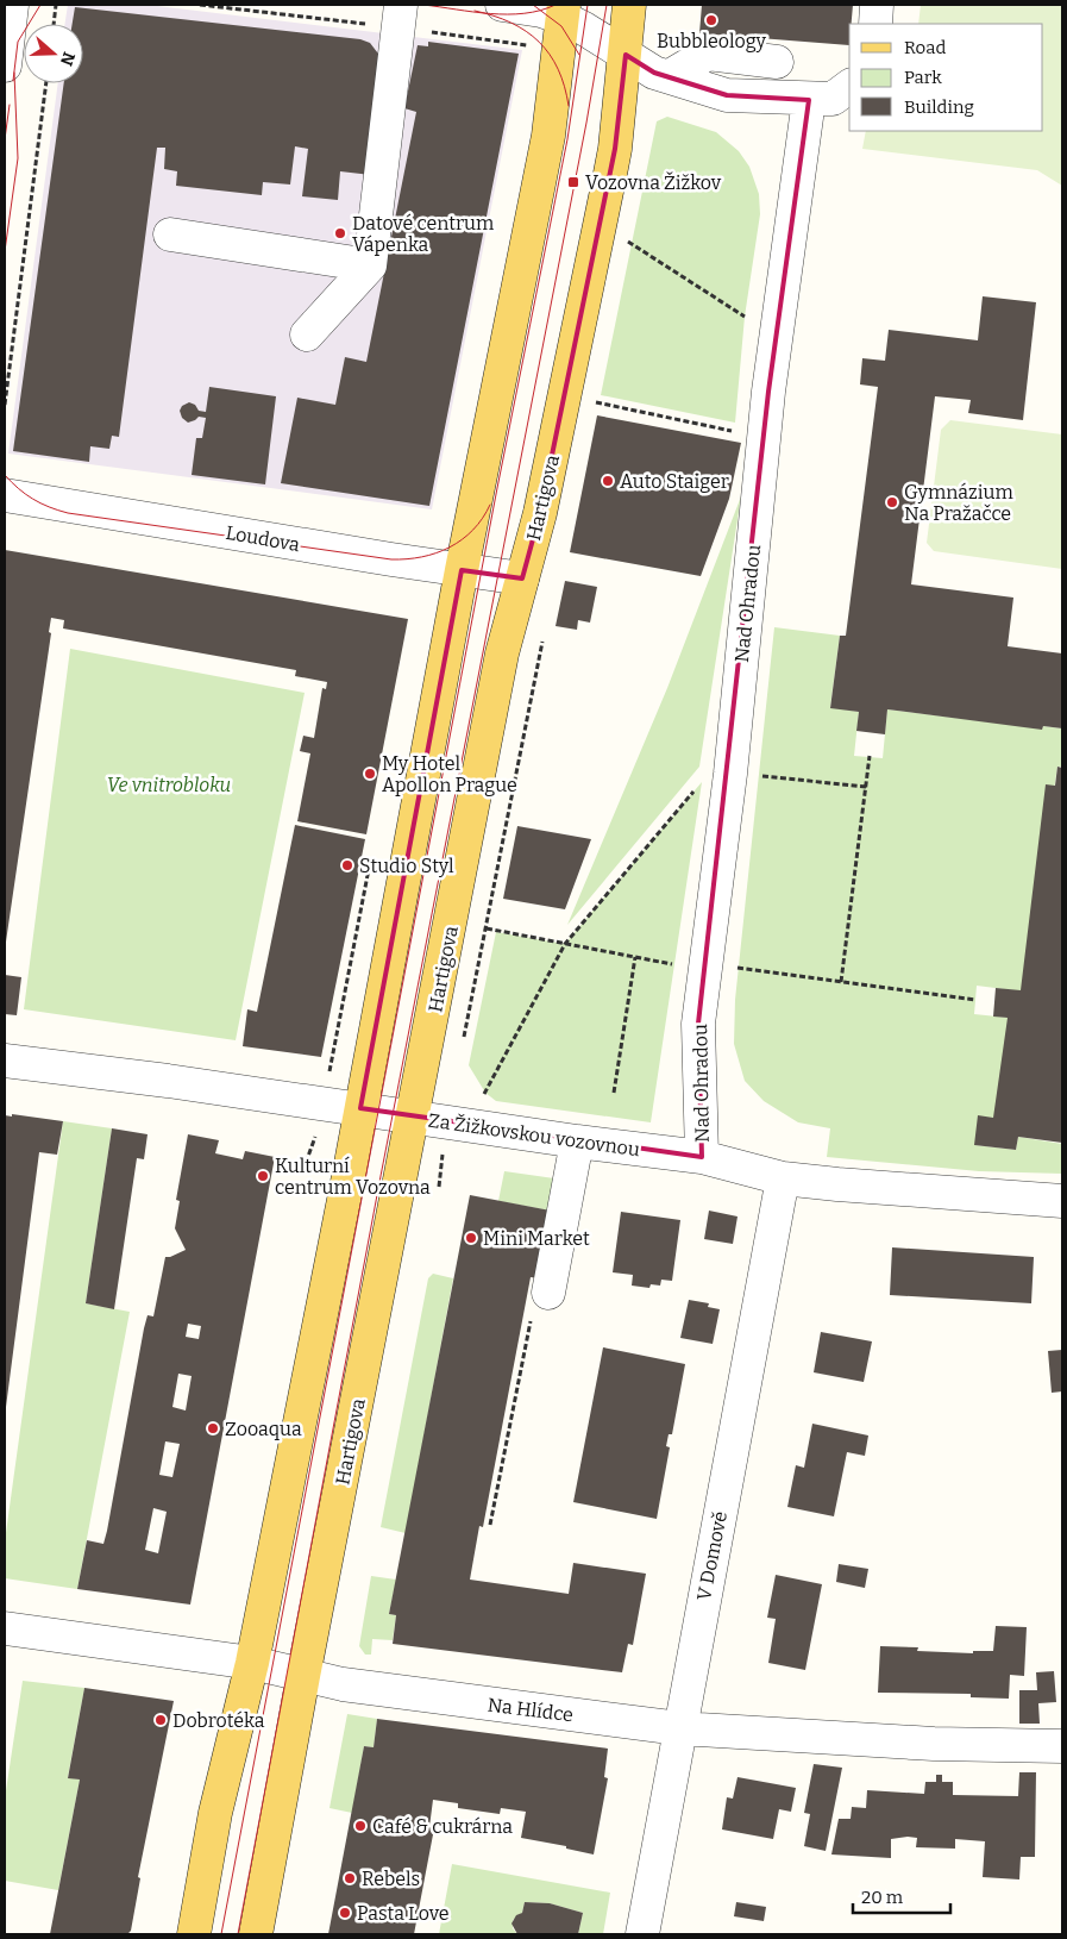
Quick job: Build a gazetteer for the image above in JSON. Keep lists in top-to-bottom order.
{
  "streets": {
    "main road": ["Hartigova"],
    "street": [
      "Loudova",
      "Nad Ohradou",
      "Za Žižkovskou vozovnou",
      "V Domově",
      "Na Hlídce"
    ]
  },
  "crossings": [
    ["Hartigova", "Loudova"],
    ["Hartigova", "Za Žižkovskou vozovnou"],
    ["Hartigova", "Na Hlídce"],
    ["Nad Ohradou", "Za Žižkovskou vozovnou"],
    ["Za Žižkovskou vozovnou", "V Domově"],
    ["V Domově", "Na Hlídce"]
  ],
  "parks": ["Ve vnitrobloku"],
  "places": {
    "other": [
      "Bubbleology",
      "Datové centrum Vápenka",
      "Auto Staiger",
      "Gymnázium Na Pražačce",
      "My Hotel Apollon Prague",
      "Studio Styl",
      "Kulturní centrum Vozovna",
      "Mini Market",
      "Zooaqua",
      "Dobrotéka",
      "Café & cukrárna",
      "Rebels",
      "Pasta Love"
    ],
    "transit": ["Vozovna Žižkov"]
  },
  "legend": ["Road", "Park", "Building"],
  "scale_bar": "20 m",
  "north": "right"
}
